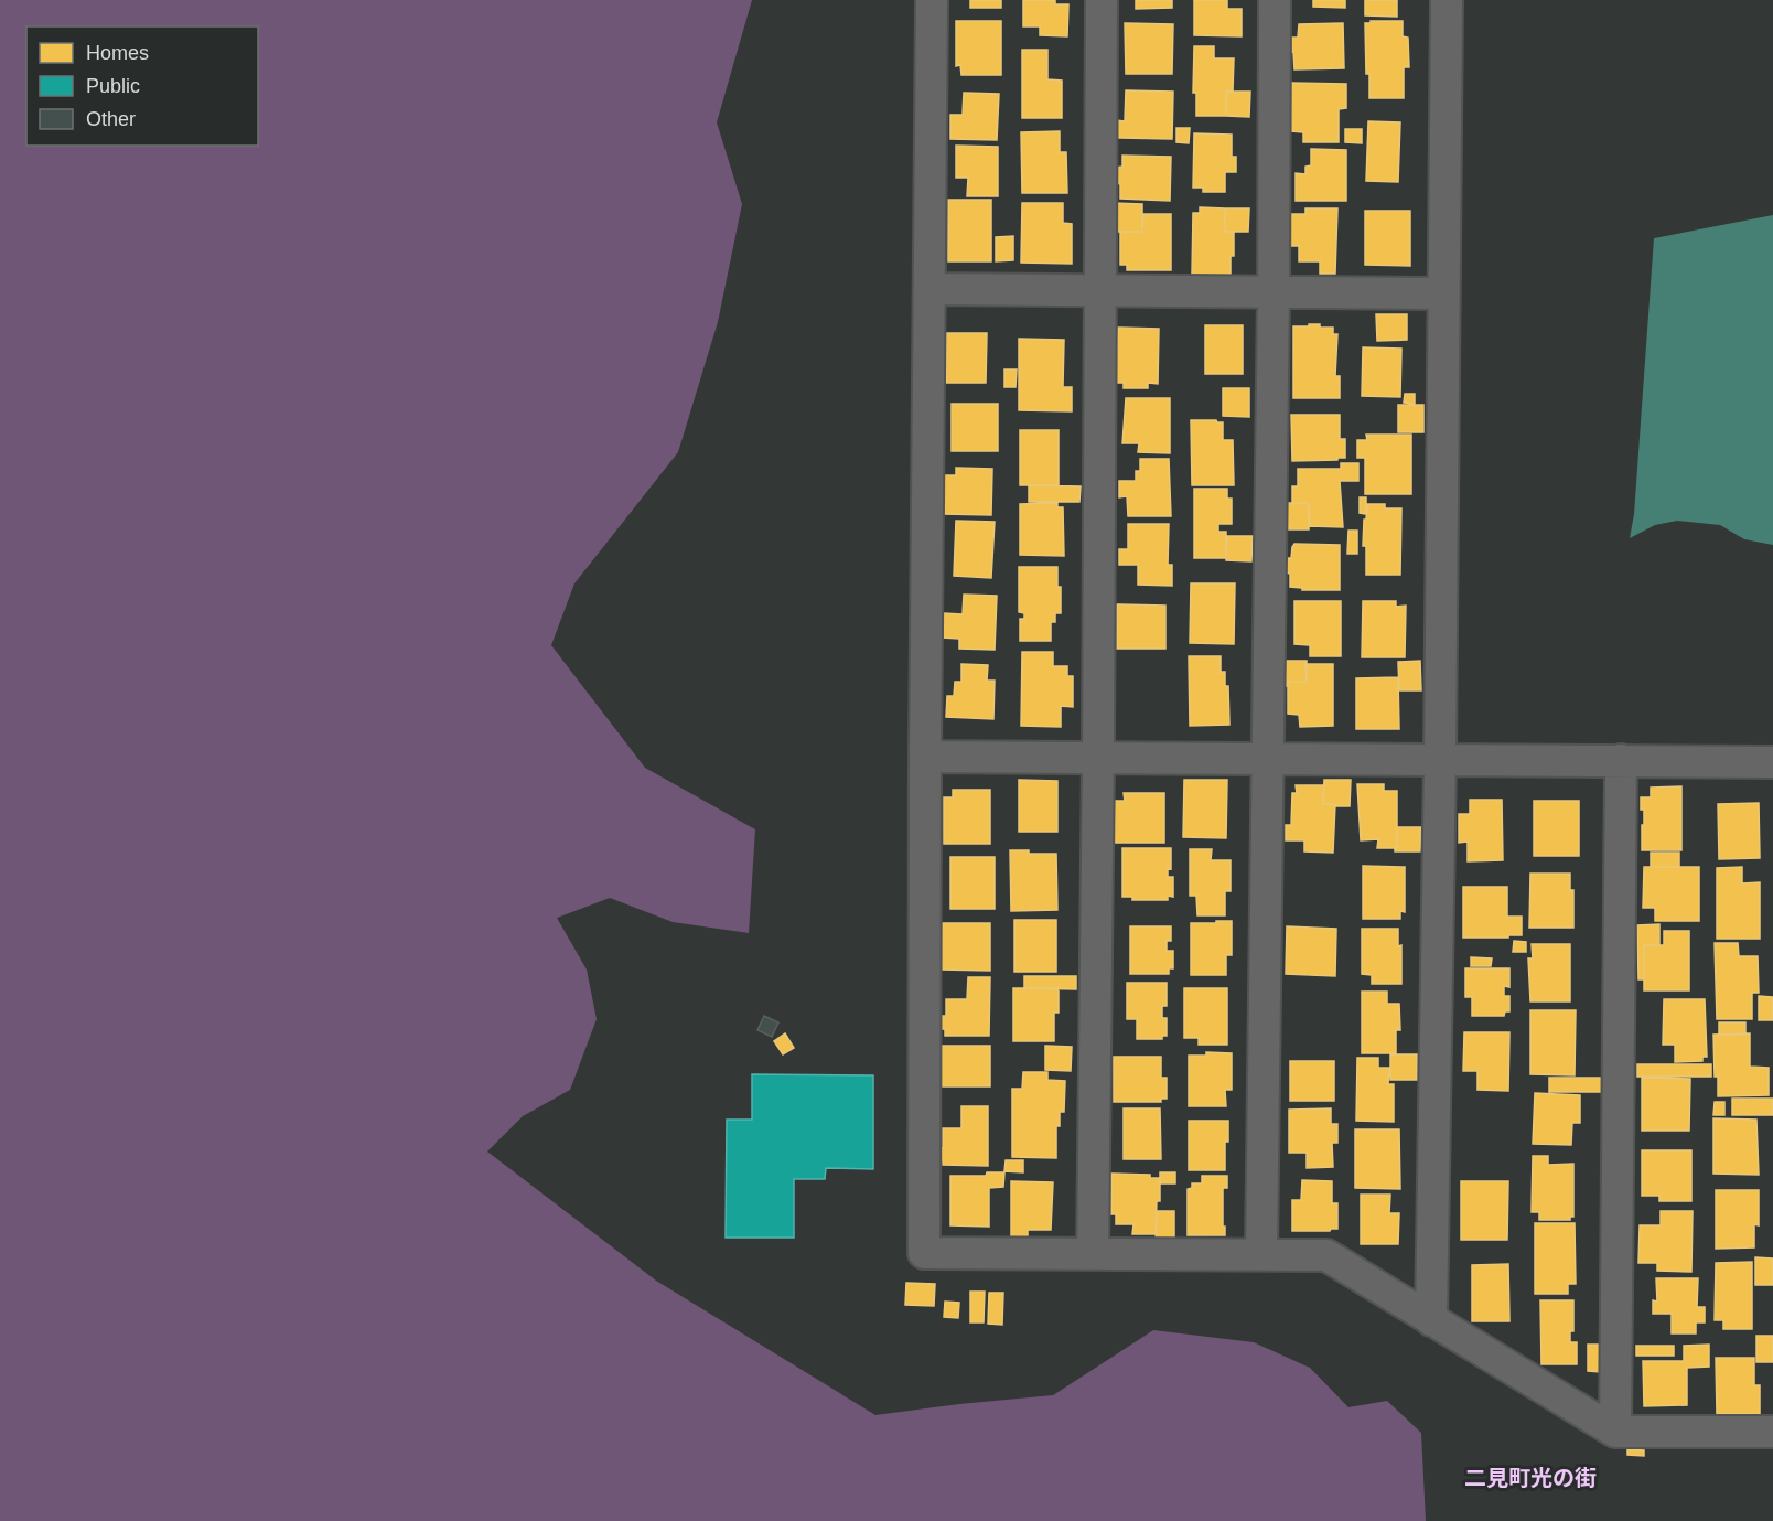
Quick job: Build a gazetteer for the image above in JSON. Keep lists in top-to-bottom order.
{
  "districts": ["二見町光の街"],
  "legend": ["Homes", "Public", "Other"]
}
